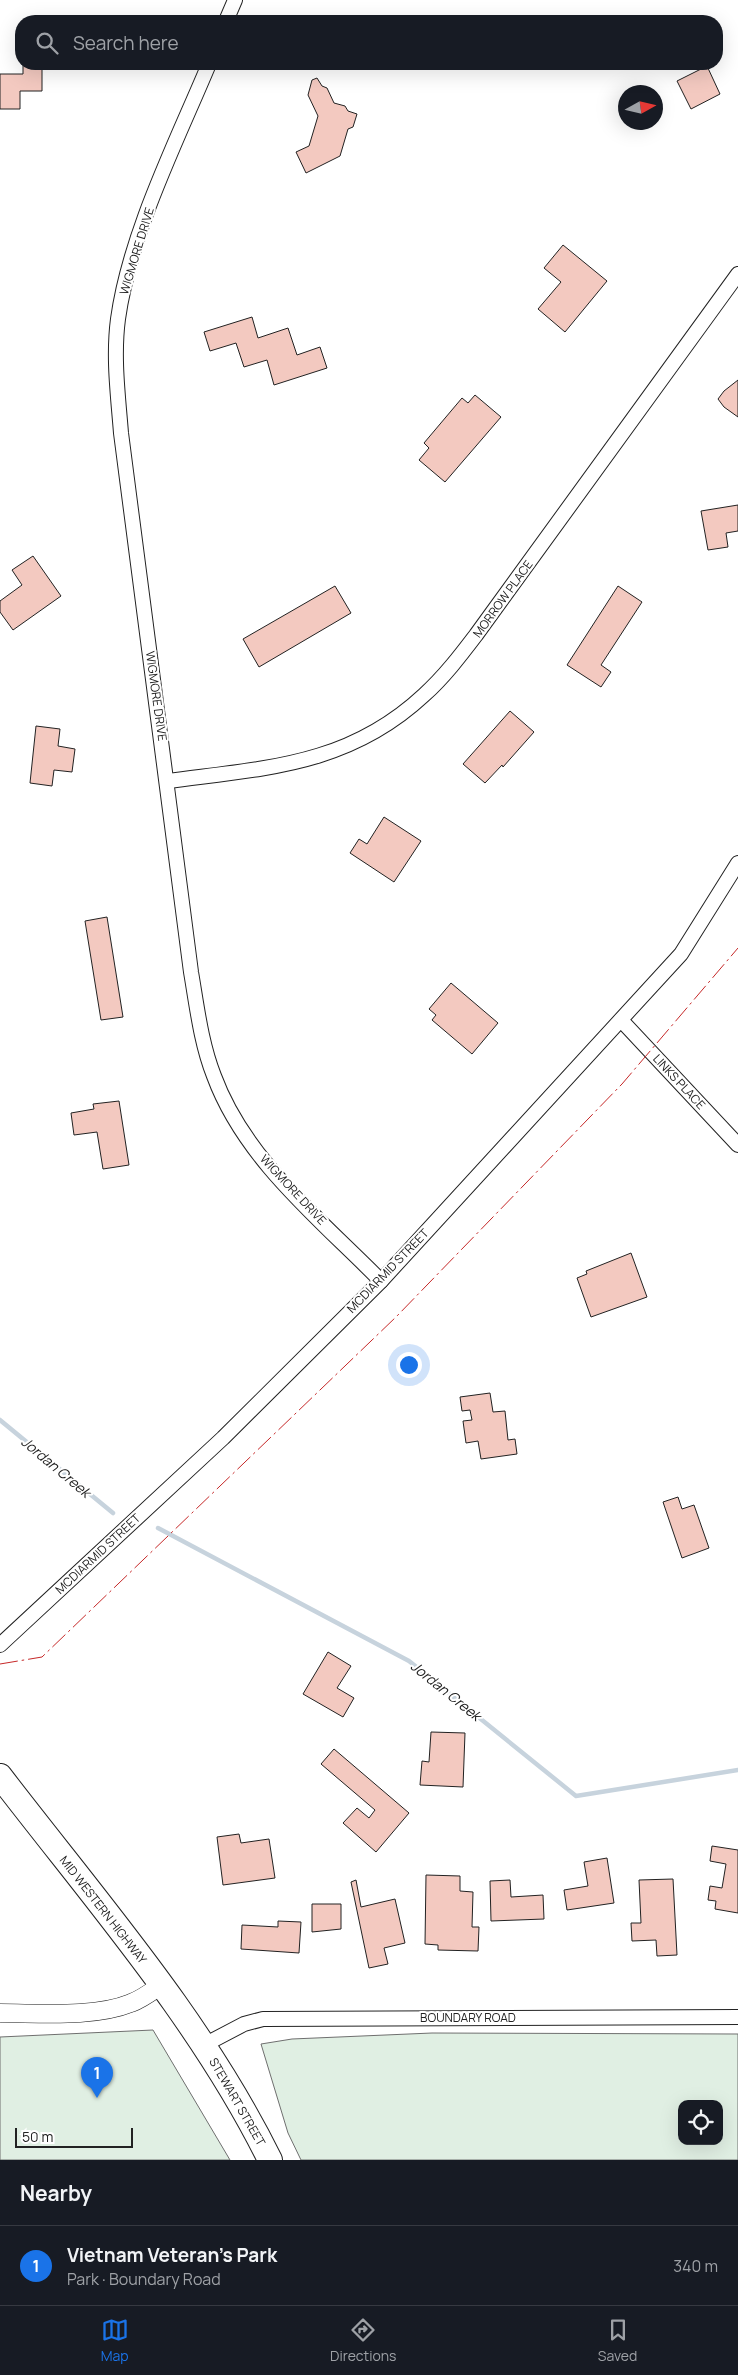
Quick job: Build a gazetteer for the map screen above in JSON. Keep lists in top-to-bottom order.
{
  "streets": {
    "highway": ["MID WESTERN HIGHWAY", "STEWART STREET"],
    "street": [
      "WIGMORE DRIVE",
      "MORROW PLACE",
      "LINKS PLACE",
      "MCDIARMID STREET",
      "BOUNDARY ROAD"
    ]
  },
  "crossings": [
    ["WIGMORE DRIVE", "MORROW PLACE"],
    ["WIGMORE DRIVE", "MCDIARMID STREET"],
    ["LINKS PLACE", "MCDIARMID STREET"],
    ["MID WESTERN HIGHWAY", "BOUNDARY ROAD"],
    ["MID WESTERN HIGHWAY", "STEWART STREET"],
    ["BOUNDARY ROAD", "STEWART STREET"]
  ],
  "water": ["Jordan Creek"],
  "scale_bar": "50 m",
  "north": "right",
  "page": {
    "search": "Search here",
    "pins": "1",
    "scale": "50 m",
    "heading": "Nearby",
    "list": [
      {
        "mark": "1",
        "name": "Vietnam Veteran's Park",
        "note": "Park · Boundary Road",
        "value": "340 m"
      }
    ],
    "nav": ["Map", "Directions", "Saved"]
  }
}
